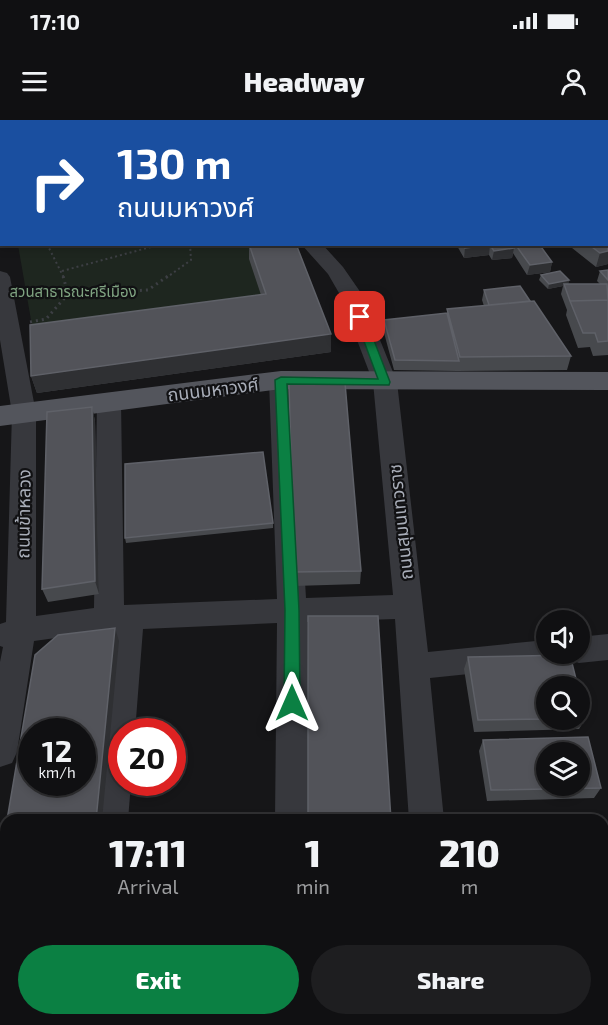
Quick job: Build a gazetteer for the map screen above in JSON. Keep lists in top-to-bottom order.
{
  "streets": {
    "main road": ["ถนนมหาวงศ์"],
    "street": ["ถนนข้าหลวง", "ถนนสุมนเทวราช"]
  },
  "crossings": [
    ["ถนนมหาวงศ์", "ถนนข้าหลวง"],
    ["ถนนมหาวงศ์", "ถนนสุมนเทวราช"]
  ],
  "parks": ["สวนสาธารณะศรีเมือง"],
  "page": {
    "status": "17:10",
    "header": "Headway",
    "turn": ["130 m", "ถนนมหาวงศ์"],
    "speed": "12 km/h",
    "limit": "20",
    "eta": [
      "17:11",
      "Arrival",
      "1",
      "min",
      "210",
      "m"
    ],
    "buttons": ["Exit", "Share"]
  }
}
